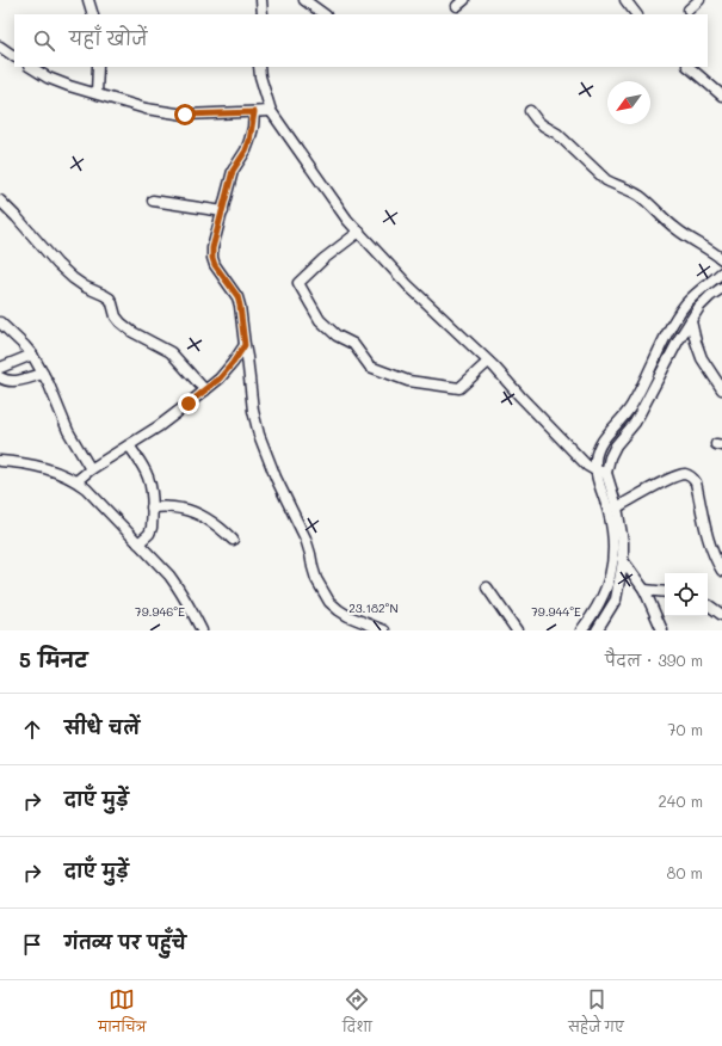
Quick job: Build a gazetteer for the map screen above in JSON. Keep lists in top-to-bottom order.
{
  "north": "bottom left",
  "page": {
    "search": "यहाँ खोजें",
    "heading": ["5 मिनट", "पैदल · 390 m"],
    "list": [
      ["सीधे चलें", "70 m"],
      ["दाएँ मुड़ें", "240 m"],
      ["दाएँ मुड़ें", "80 m"],
      "गंतव्य पर पहुँचे"
    ],
    "nav": ["मानचित्र", "दिशा", "सहेजे गए"]
  },
  "coordinates": ["23.182°N", "79.946°E", "79.944°E"]
}
